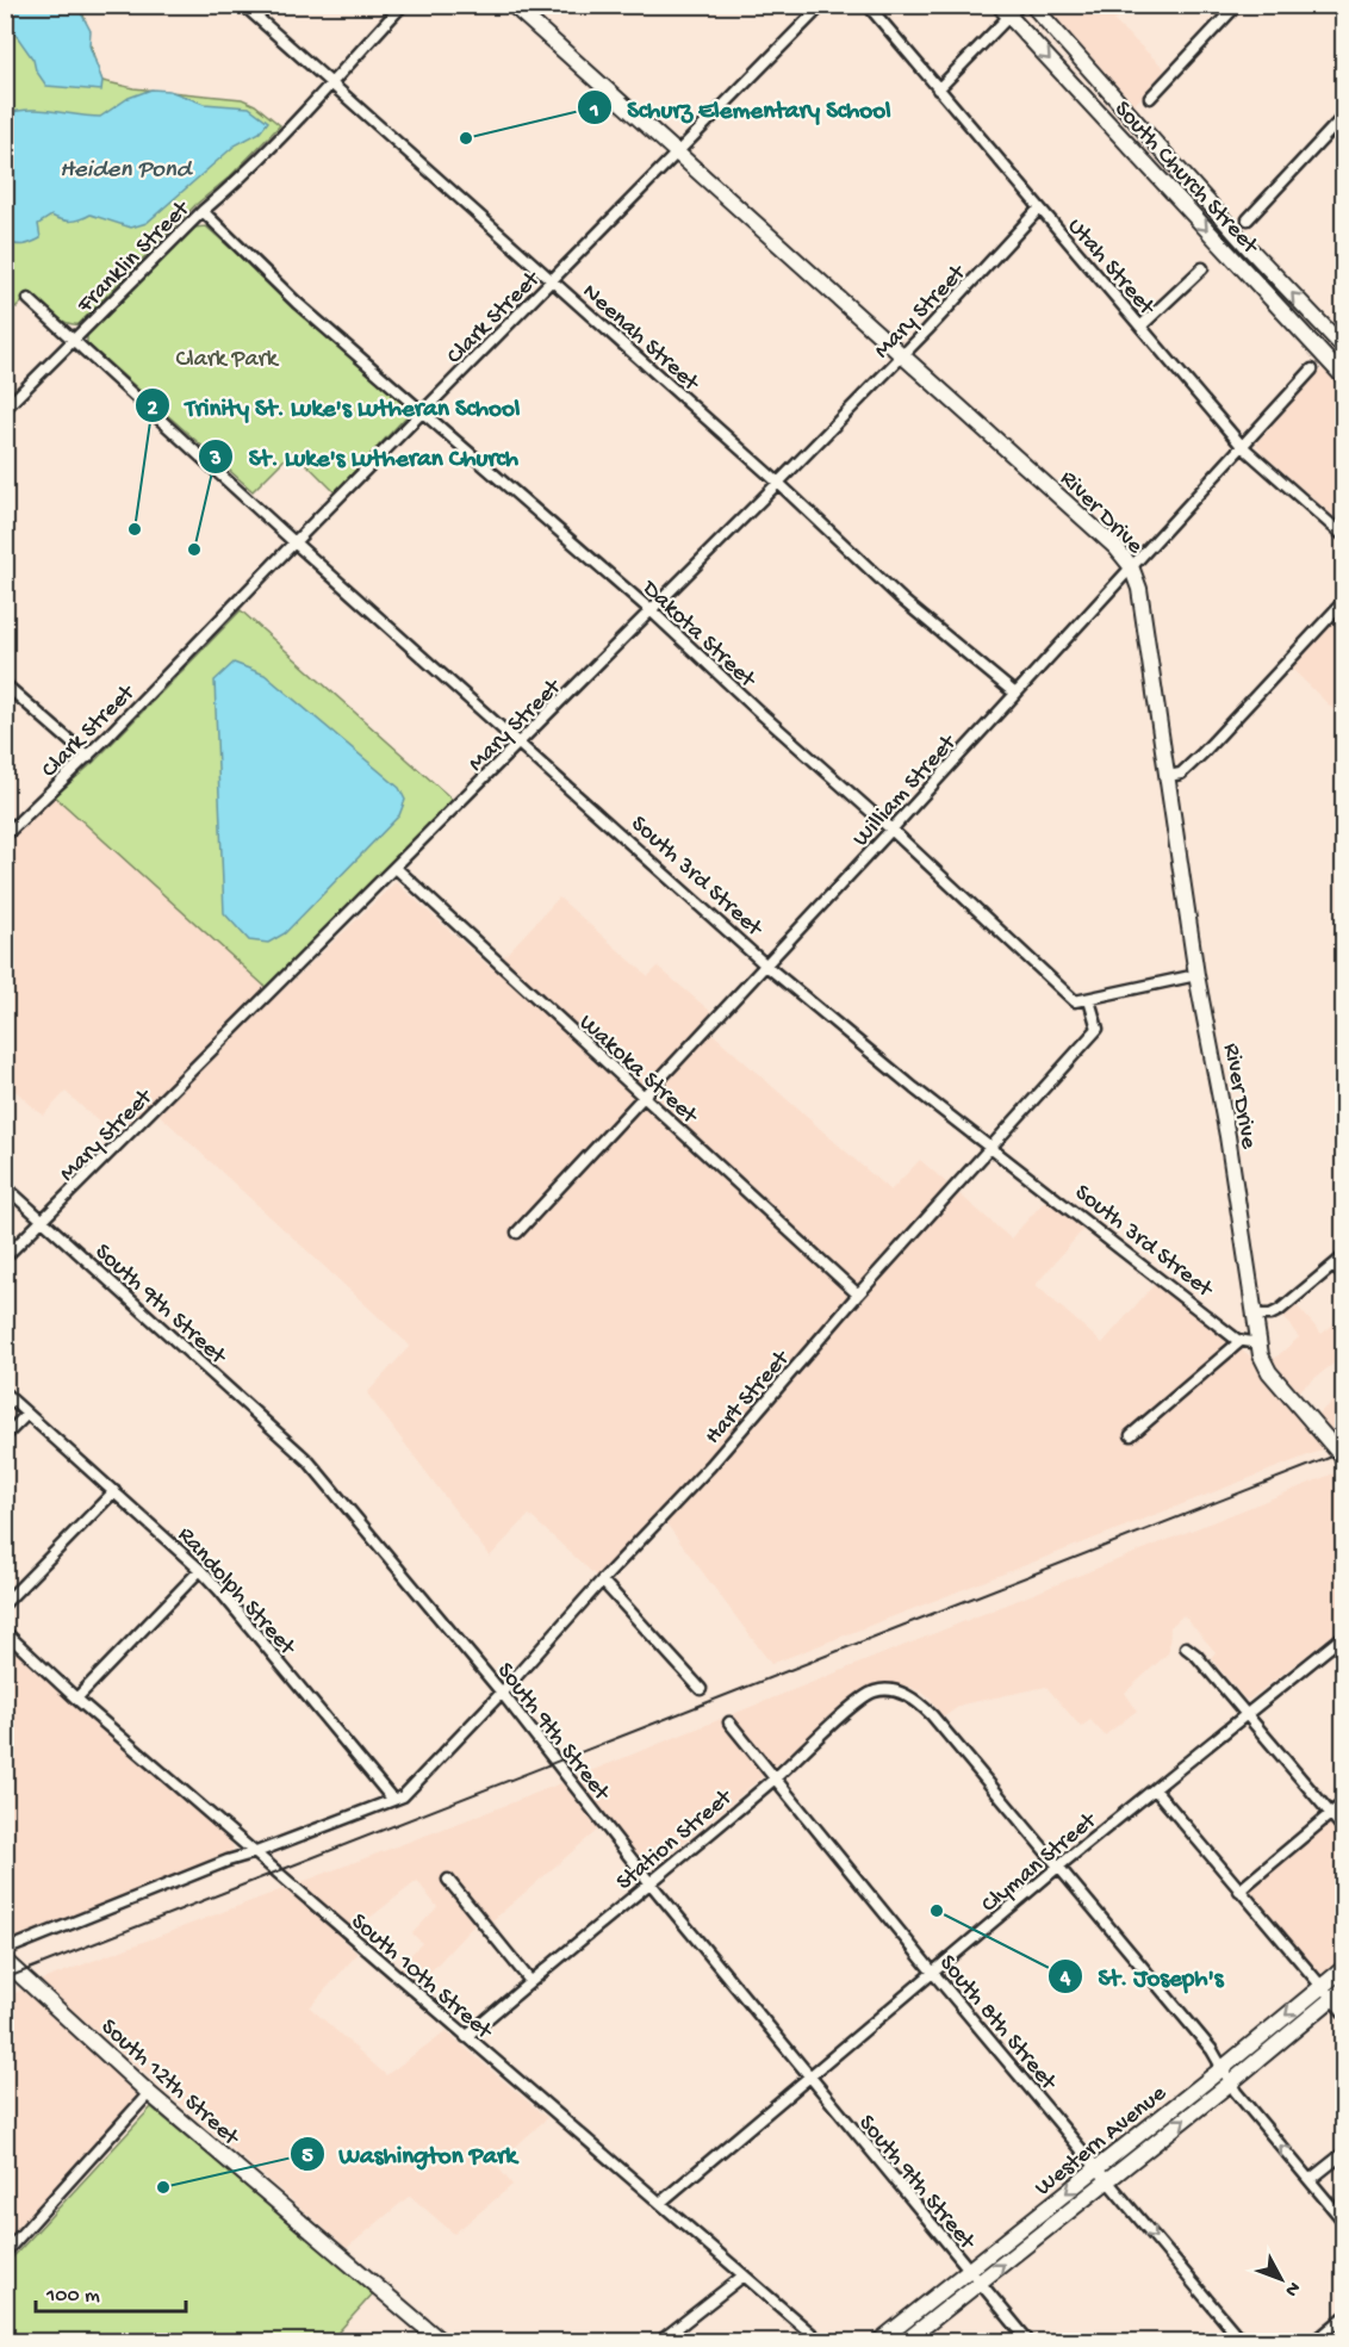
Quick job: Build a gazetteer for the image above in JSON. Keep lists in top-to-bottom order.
{
  "streets": {
    "street": [
      "South Church Street",
      "Franklin Street",
      "Utah Street",
      "Mary Street",
      "Clark Street",
      "Neenah Street",
      "River Drive",
      "Dakota Street",
      "William Street",
      "South 3rd Street",
      "Wakoka Street",
      "South 9th Street",
      "Hart Street",
      "Randolph Street",
      "Station Street",
      "Clyman Street",
      "South 10th Street",
      "South 8th Street",
      "South 12th Street",
      "Western Avenue"
    ]
  },
  "crossings": [
    ["Franklin Street", "Neenah Street"],
    ["Franklin Street", "Dakota Street"],
    ["Franklin Street", "South 3rd Street"],
    ["Utah Street", "Mary Street"],
    ["Utah Street", "William Street"],
    ["Mary Street", "Neenah Street"],
    ["Mary Street", "River Drive"],
    ["Mary Street", "Dakota Street"],
    ["Mary Street", "South 3rd Street"],
    ["Mary Street", "Wakoka Street"],
    ["Mary Street", "South 9th Street"],
    ["Clark Street", "Neenah Street"],
    ["Clark Street", "River Drive"],
    ["Clark Street", "Dakota Street"],
    ["Clark Street", "South 3rd Street"],
    ["Neenah Street", "William Street"],
    ["River Drive", "William Street"],
    ["Dakota Street", "William Street"],
    ["Dakota Street", "Hart Street"],
    ["William Street", "South 3rd Street"],
    ["William Street", "Wakoka Street"],
    ["South 3rd Street", "Hart Street"],
    ["Wakoka Street", "Hart Street"],
    ["South 9th Street", "Hart Street"],
    ["South 9th Street", "Station Street"],
    ["South 9th Street", "Clyman Street"],
    ["South 9th Street", "Western Avenue"],
    ["Hart Street", "Randolph Street"],
    ["Hart Street", "South 10th Street"],
    ["Station Street", "Clyman Street"],
    ["Station Street", "South 10th Street"],
    ["Station Street", "South 8th Street"],
    ["Clyman Street", "South 10th Street"],
    ["Clyman Street", "South 8th Street"],
    ["South 8th Street", "Western Avenue"]
  ],
  "water": ["Heiden Pond"],
  "parks": ["Clark Park"],
  "places": [
    "Schurz Elementary School",
    "Trinity St. Luke's Lutheran School",
    "St. Luke's Lutheran Church",
    "St. Joseph's",
    "Washington Park"
  ],
  "scale_bar": "100 m",
  "north": "bottom right"
}
